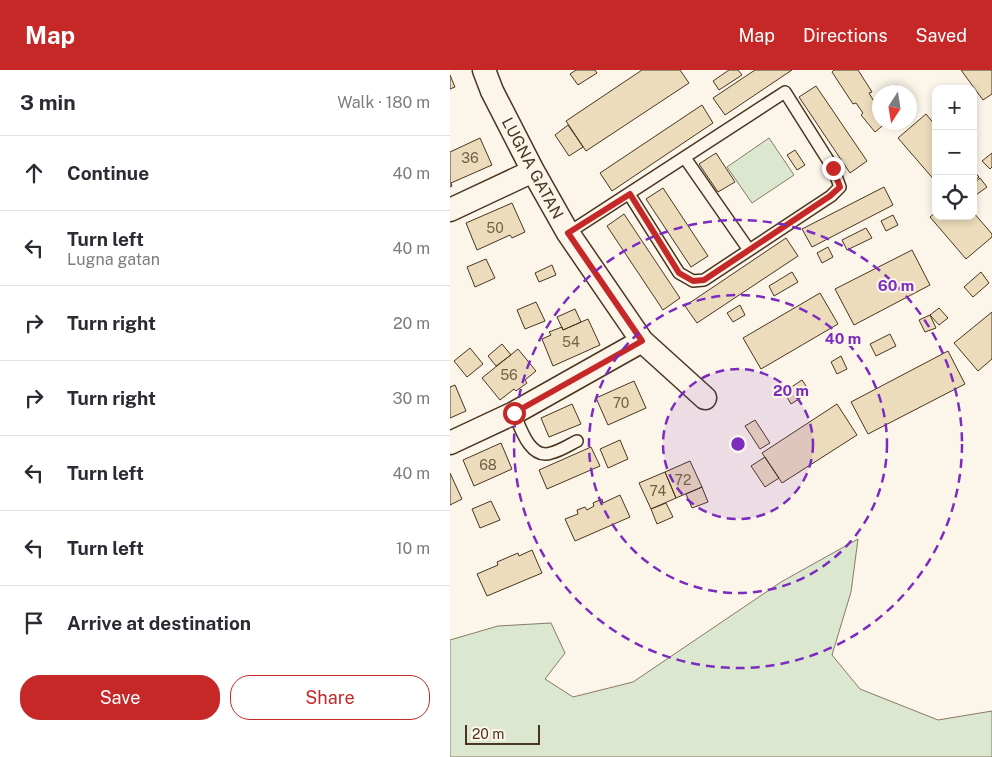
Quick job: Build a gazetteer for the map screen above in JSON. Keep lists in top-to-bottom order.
{
  "streets": {
    "street": ["LUGNA GATAN"]
  },
  "house_numbers": [
    "36",
    "50",
    "54",
    "56",
    "70",
    "68",
    "72",
    "74"
  ],
  "scale_bar": "20 m",
  "north": "bottom",
  "page": {
    "header": "Map",
    "nav": ["Map", "Directions", "Saved"],
    "heading": ["3 min", "Walk · 180 m"],
    "map_buttons": ["+", "−"],
    "list": [
      ["Continue", "40 m"],
      ["Turn left", "Lugna gatan", "40 m"],
      ["Turn right", "20 m"],
      ["Turn right", "30 m"],
      ["Turn left", "40 m"],
      ["Turn left", "10 m"],
      "Arrive at destination"
    ],
    "buttons": ["Save", "Share"],
    "scale": "20 m"
  },
  "rings": ["60 m", "40 m", "20 m"]
}
